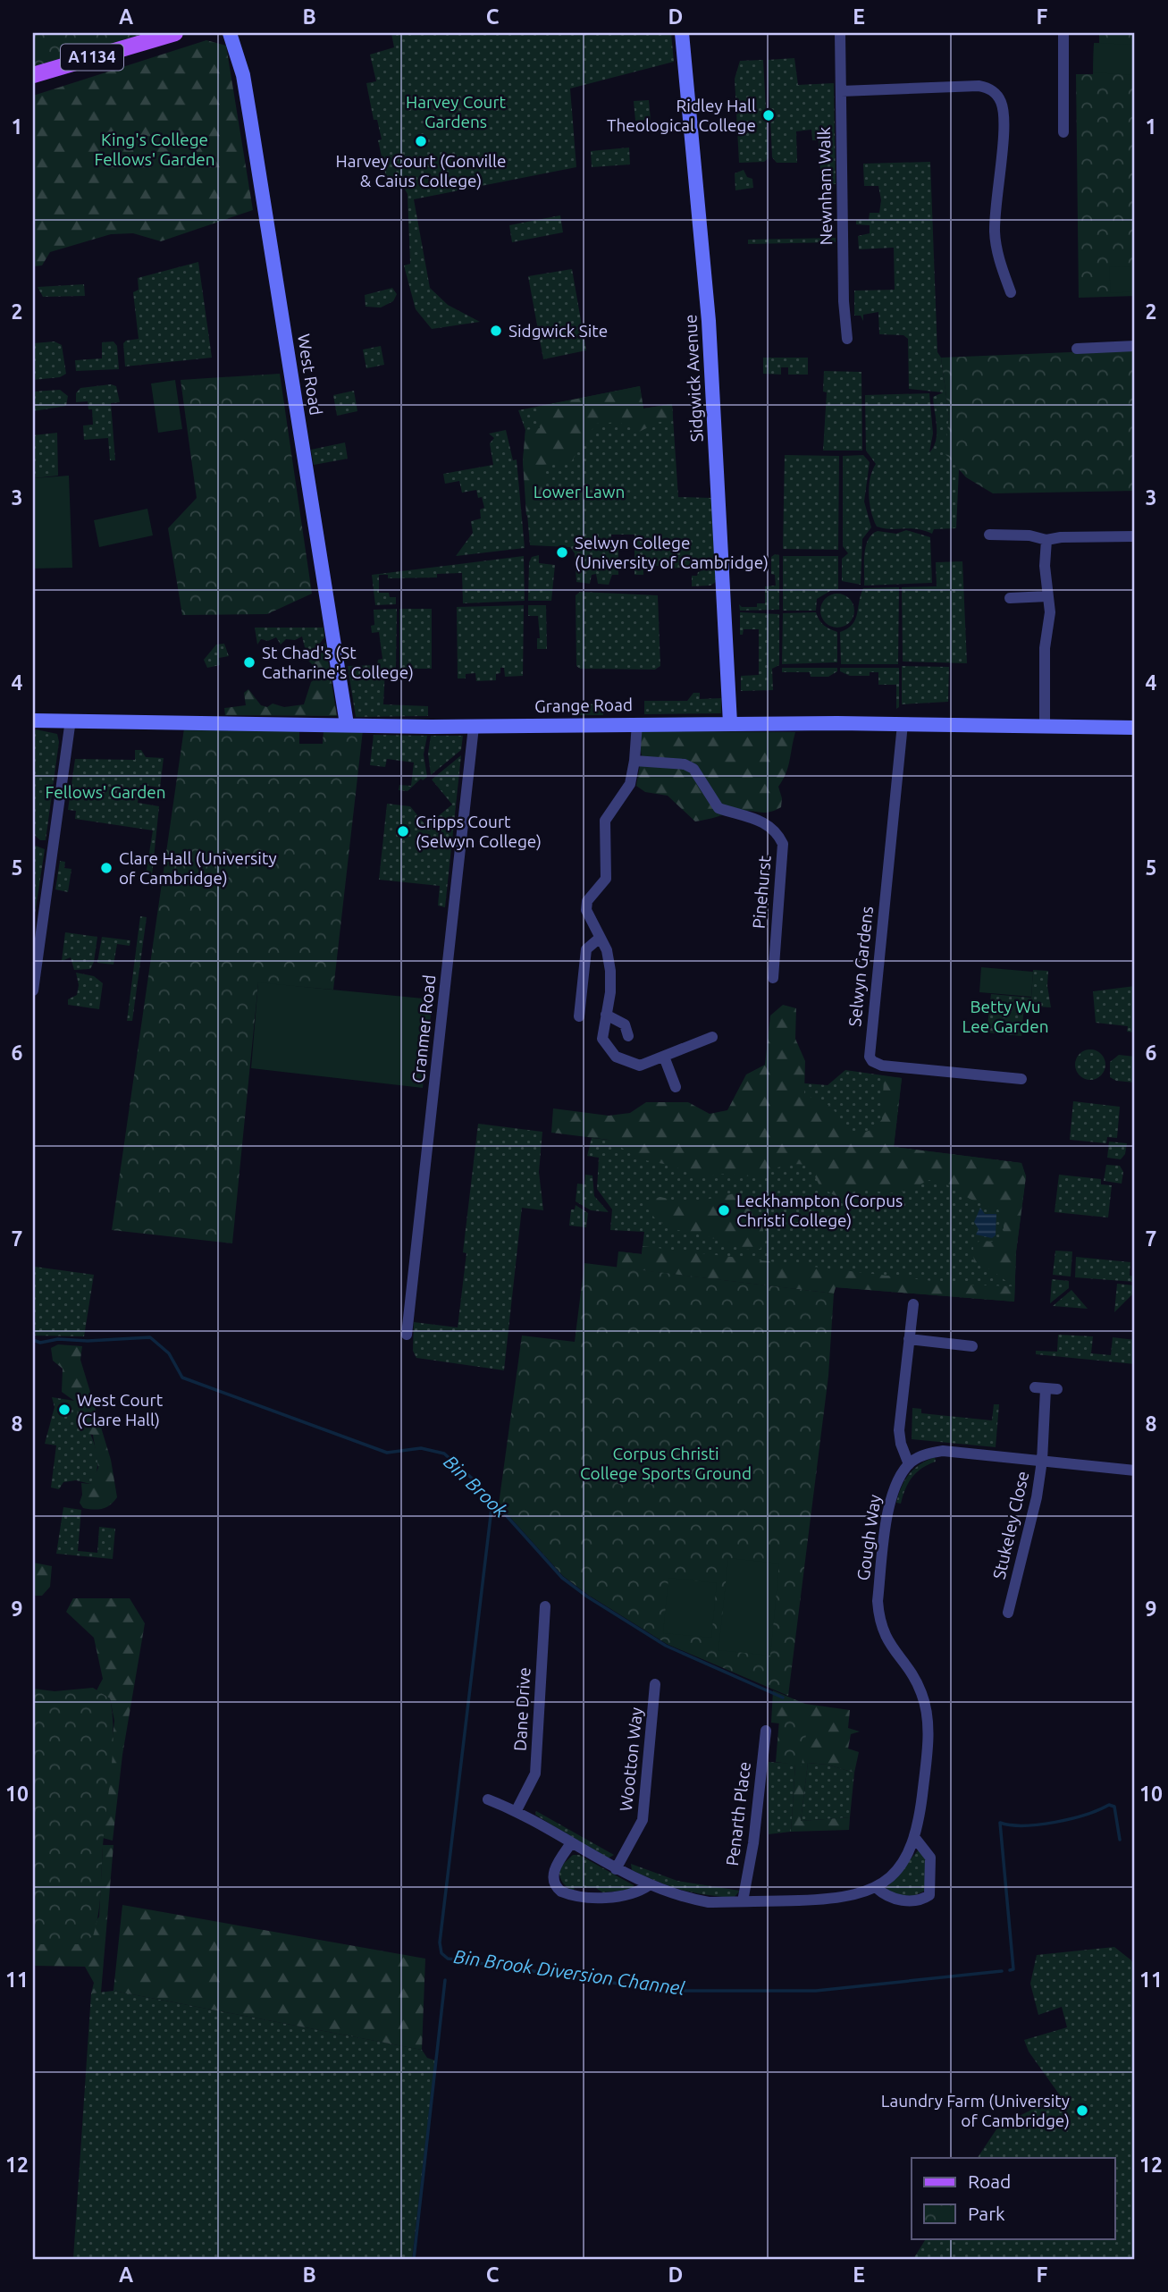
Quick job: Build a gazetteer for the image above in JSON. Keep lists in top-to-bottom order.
{
  "streets": {
    "main road": ["A1134"],
    "street": [
      "Newnham Walk",
      "West Road",
      "Sidgwick Avenue",
      "Grange Road",
      "Pinehurst",
      "Selwyn Gardens",
      "Cranmer Road",
      "Stukeley Close",
      "Gough Way",
      "Dane Drive",
      "Wootton Way",
      "Penarth Place"
    ]
  },
  "crossings": [
    ["West Road", "Grange Road"],
    ["Sidgwick Avenue", "Grange Road"],
    ["Grange Road", "Selwyn Gardens"],
    ["Grange Road", "Cranmer Road"],
    ["Gough Way", "Dane Drive"],
    ["Gough Way", "Wootton Way"],
    ["Gough Way", "Penarth Place"]
  ],
  "water": ["Bin Brook", "Bin Brook Diversion Channel"],
  "parks": [
    "Harvey Court Gardens",
    "King's College Fellows' Garden",
    "Lower Lawn",
    "Fellows' Garden",
    "Betty Wu Lee Garden",
    "Corpus Christi College Sports Ground"
  ],
  "places": [
    "Ridley Hall Theological College",
    "Harvey Court (Gonville & Caius College)",
    "Sidgwick Site",
    "Selwyn College (University of Cambridge)",
    "St Chad's (St Catharine's College)",
    "Cripps Court (Selwyn College)",
    "Clare Hall (University of Cambridge)",
    "Leckhampton (Corpus Christi College)",
    "West Court (Clare Hall)",
    "Laundry Farm (University of Cambridge)"
  ],
  "legend": ["Road", "Park"],
  "grid": {
    "columns": [
      "A",
      "B",
      "C",
      "D",
      "E",
      "F"
    ],
    "rows": [
      "1",
      "2",
      "3",
      "4",
      "5",
      "6",
      "7",
      "8",
      "9",
      "10",
      "11",
      "12"
    ]
  }
}
